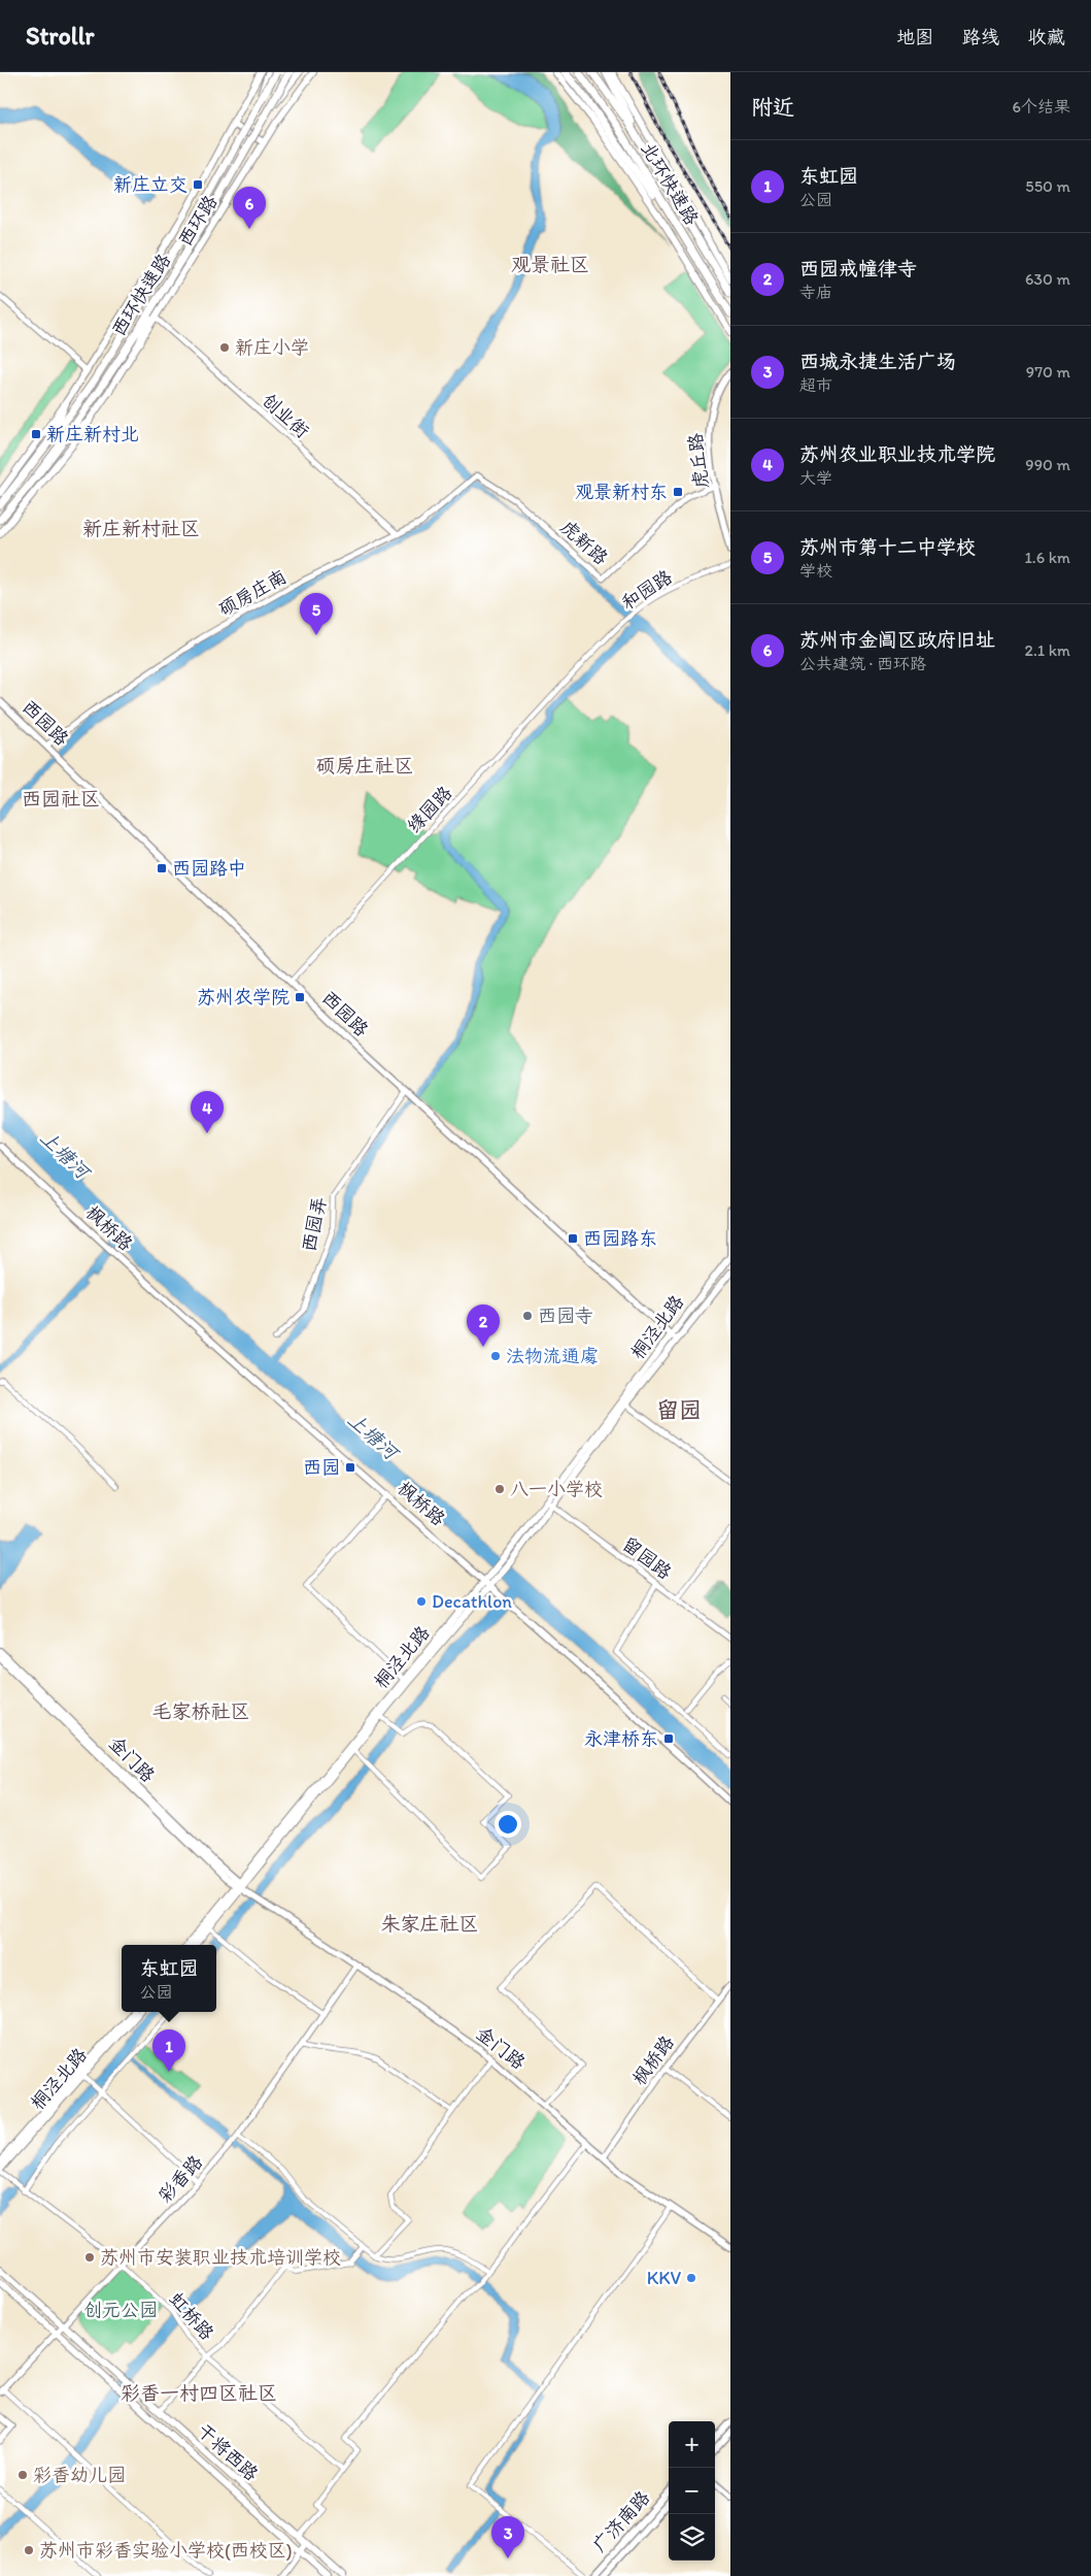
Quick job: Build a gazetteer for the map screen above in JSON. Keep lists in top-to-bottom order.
{
  "streets": {
    "highway": ["北环快速路", "西环快速路"],
    "main road": [
      "西环路",
      "虎丘路",
      "西园路",
      "枫桥路",
      "桐泾北路",
      "金门路",
      "干将西路",
      "广济南路"
    ],
    "street": [
      "创业街",
      "虎新路",
      "和园路",
      "硕房庄南",
      "缘园路",
      "西园弄",
      "留园路",
      "彩香路",
      "虹桥路"
    ]
  },
  "crossings": [
    ["西环路", "创业街"],
    ["创业街", "硕房庄南"],
    ["虎丘路", "虎新路"],
    ["虎新路", "硕房庄南"],
    ["和园路", "缘园路"],
    ["硕房庄南", "西园路"],
    ["西园路", "缘园路"],
    ["西园路", "西园弄"],
    ["西园路", "桐泾北路"],
    ["枫桥路", "桐泾北路"],
    ["枫桥路", "金门路"],
    ["桐泾北路", "留园路"],
    ["桐泾北路", "金门路"],
    ["桐泾北路", "虹桥路"],
    ["金门路", "彩香路"],
    ["彩香路", "虹桥路"],
    ["彩香路", "干将西路"],
    ["虹桥路", "干将西路"]
  ],
  "districts": [
    "观景社区",
    "新庄新村社区",
    "硕房庄社区",
    "西园社区",
    "留园",
    "毛家桥社区",
    "朱家庄社区",
    "彩香一村四区社区"
  ],
  "water": ["上塘河"],
  "parks": ["创元公园"],
  "places": {
    "transit": [
      "新庄立交",
      "新庄新村北",
      "观景新村东",
      "西园路中",
      "苏州农学院",
      "西园路东",
      "西园",
      "永津桥东"
    ],
    "other": [
      "新庄小学",
      "西园寺",
      "法物流通䖏",
      "八一小学校",
      "Decathlon",
      "苏州市安装职业技术培训学校",
      "KKV",
      "彩香幼儿园",
      "苏州市彩香实验小学校(西校区)"
    ]
  },
  "page": {
    "header": "Strollr",
    "nav": ["地图", "路线", "收藏"],
    "heading": ["附近", "6个结果"],
    "list": [
      {
        "mark": "1",
        "name": "东虹园",
        "note": "公园",
        "value": "550 m"
      },
      {
        "mark": "2",
        "name": "西园戒幢律寺",
        "note": "寺庙",
        "value": "630 m"
      },
      {
        "mark": "3",
        "name": "西城永捷生活广场",
        "note": "超市",
        "value": "970 m"
      },
      {
        "mark": "4",
        "name": "苏州农业职业技术学院",
        "note": "大学",
        "value": "990 m"
      },
      {
        "mark": "5",
        "name": "苏州市第十二中学校",
        "note": "学校",
        "value": "1.6 km"
      },
      {
        "mark": "6",
        "name": "苏州市金阊区政府旧址",
        "note": "公共建筑 · 西环路",
        "value": "2.1 km"
      }
    ],
    "pins": [
      "6",
      "5",
      "4",
      "2",
      "1",
      "3"
    ],
    "popup": ["东虹园", "公园"],
    "map_buttons": ["+", "−"]
  }
}
